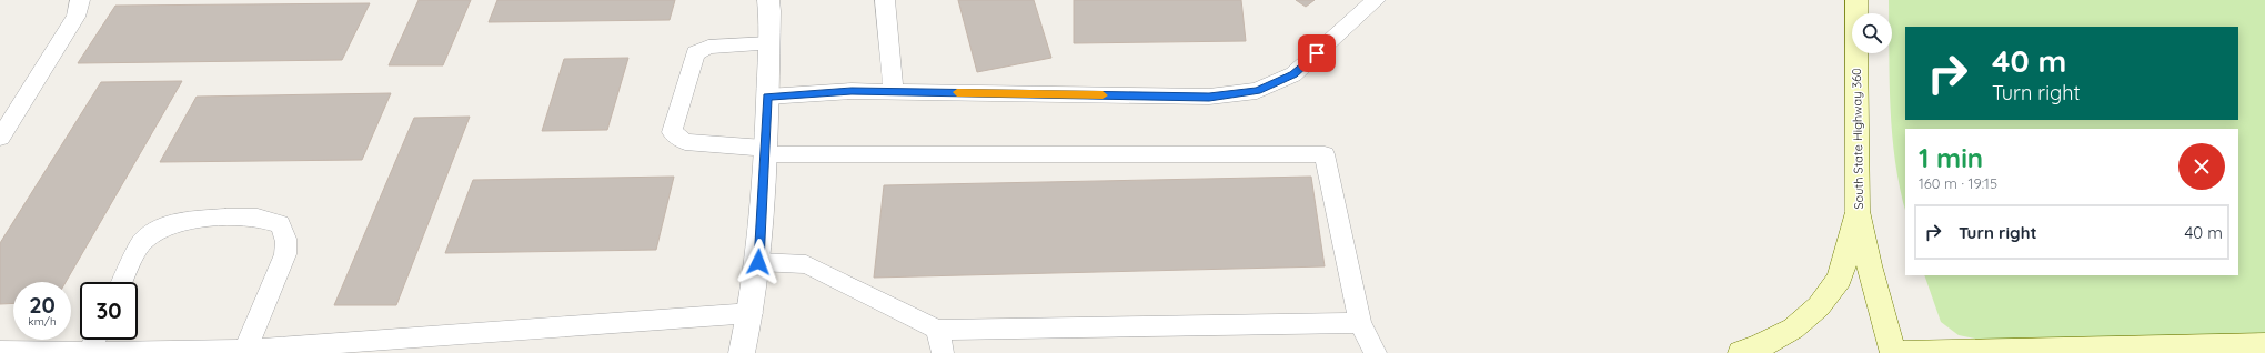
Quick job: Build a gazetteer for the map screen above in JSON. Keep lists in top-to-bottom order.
{
  "streets": {
    "main road": ["South State Highway 360"]
  },
  "page": {
    "turn": ["40 m", "Turn right"],
    "heading": ["1 min", "160 m · 19:15"],
    "list": [
      {
        "name": "Turn right",
        "value": "40 m"
      }
    ],
    "speed": "20 km/h",
    "limit": "30"
  }
}
